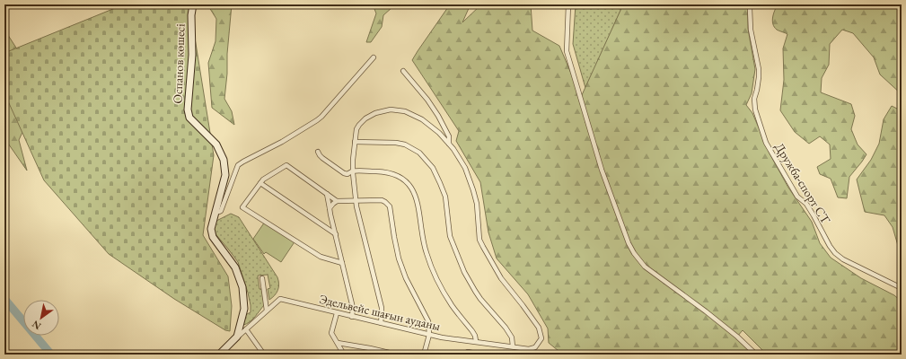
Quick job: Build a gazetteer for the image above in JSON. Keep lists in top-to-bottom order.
{
  "streets": {
    "street": ["Оспанов көшесі", "Дружба-спорт СТ", "Эдельвейс шағын ауданы"]
  },
  "crossings": [
    ["Оспанов көшесі", "Эдельвейс шағын ауданы"]
  ],
  "north": "bottom left"
}
